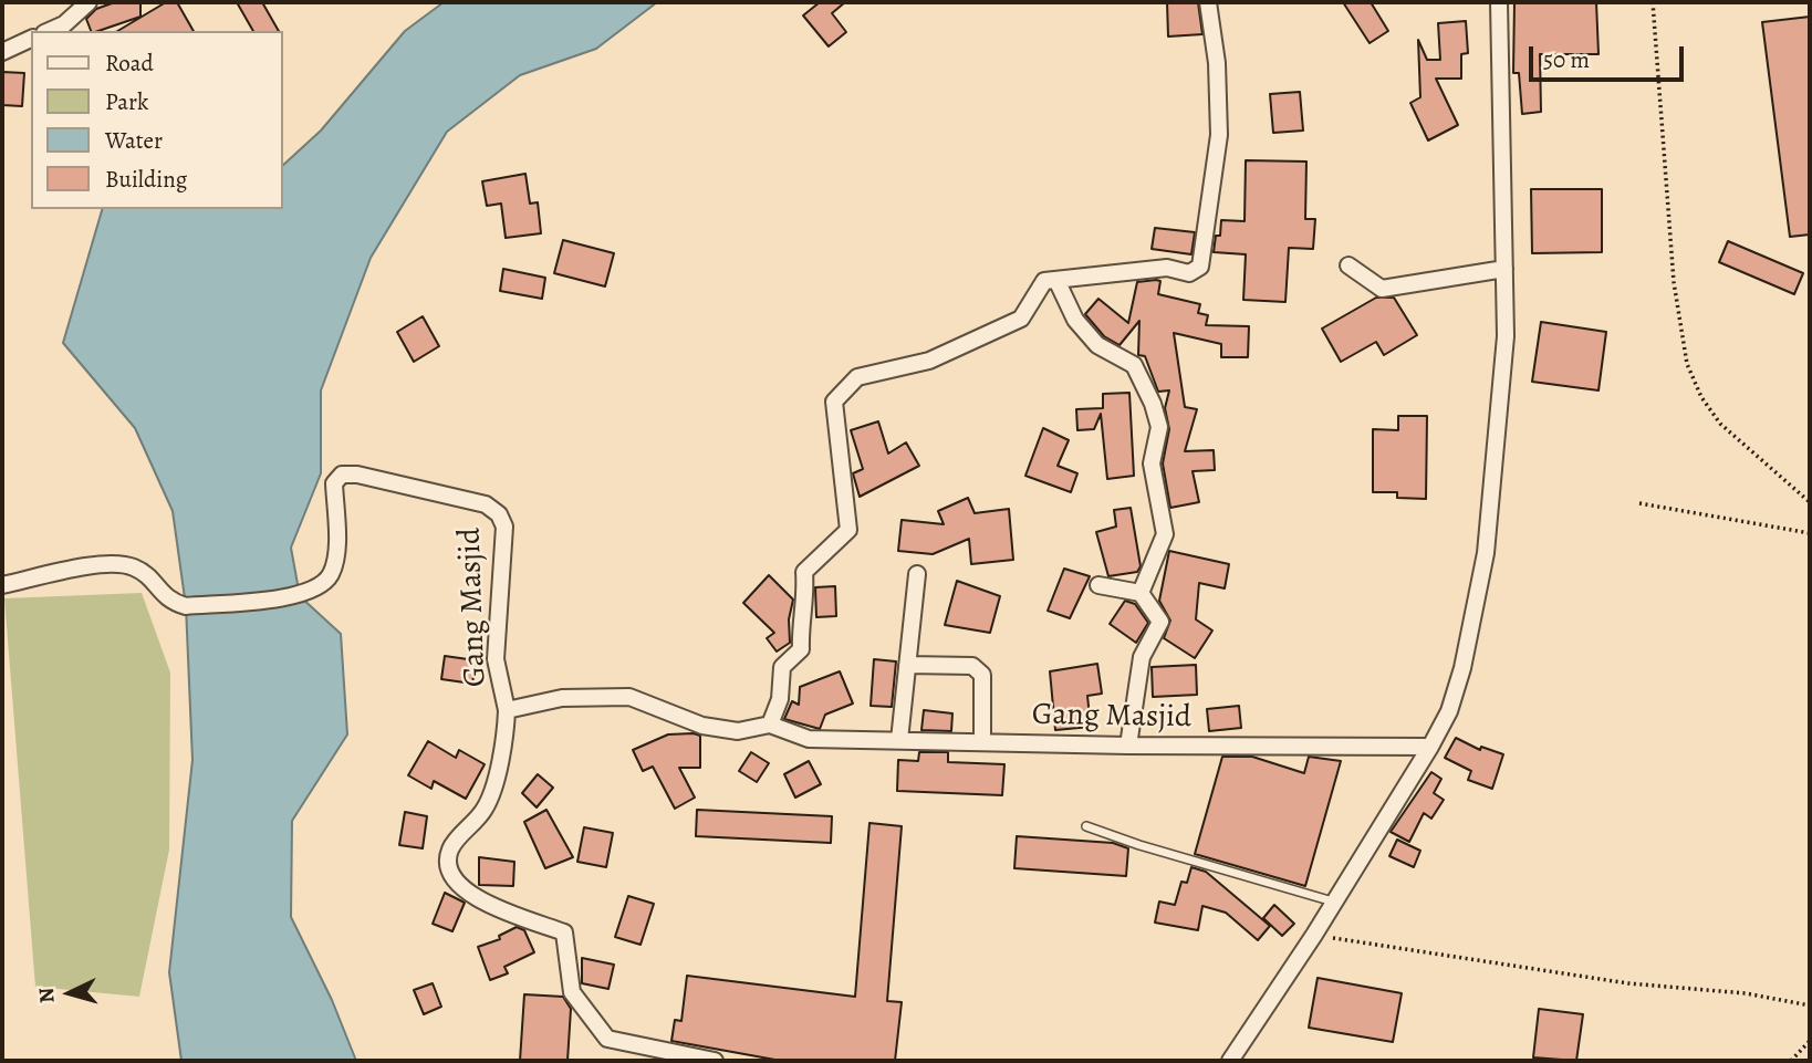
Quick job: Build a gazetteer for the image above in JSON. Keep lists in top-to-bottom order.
{
  "streets": {
    "street": ["Gang Masjid"]
  },
  "legend": [
    "Road",
    "Park",
    "Water",
    "Building"
  ],
  "scale_bar": "50 m",
  "north": "left"
}
